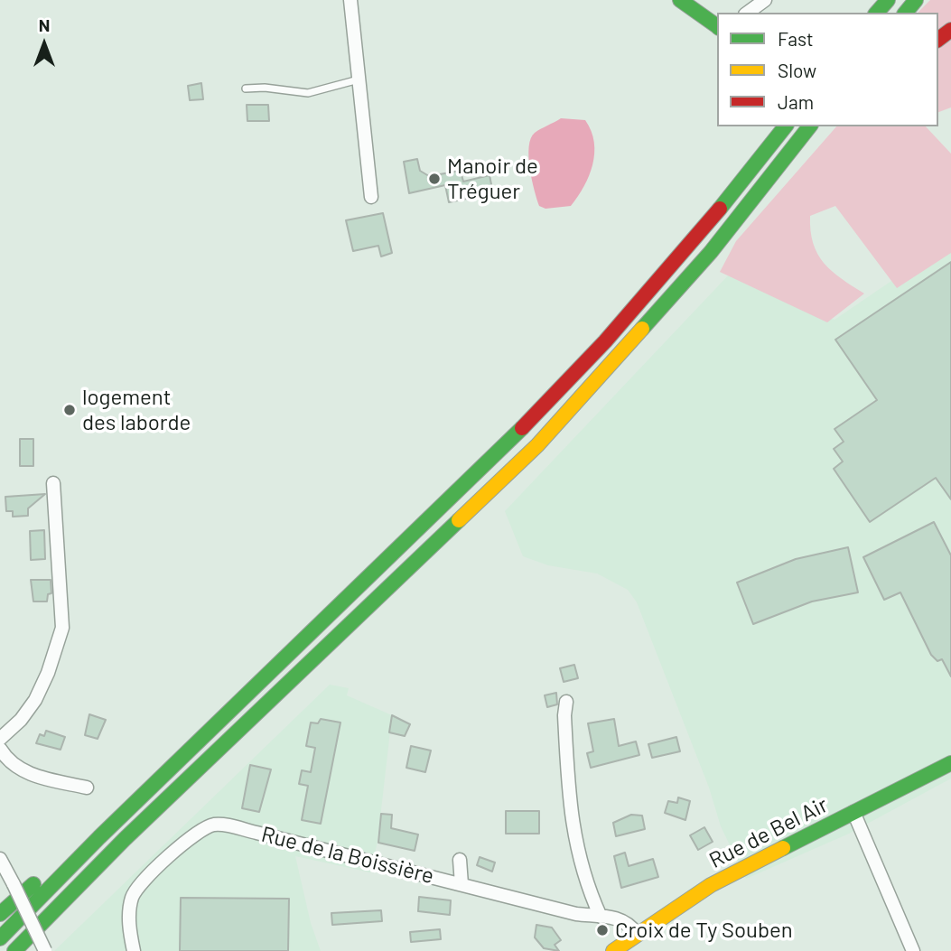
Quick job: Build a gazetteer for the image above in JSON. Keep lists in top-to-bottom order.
{
  "streets": {
    "main road": ["Rue de Bel Air"],
    "street": ["Rue de la Boissière"]
  },
  "crossings": [
    ["Rue de Bel Air", "Rue de la Boissière"]
  ],
  "places": ["Manoir de Tréguer", "logement des laborde", "Croix de Ty Souben"],
  "legend": ["Fast", "Slow", "Jam"],
  "north": "top"
}
